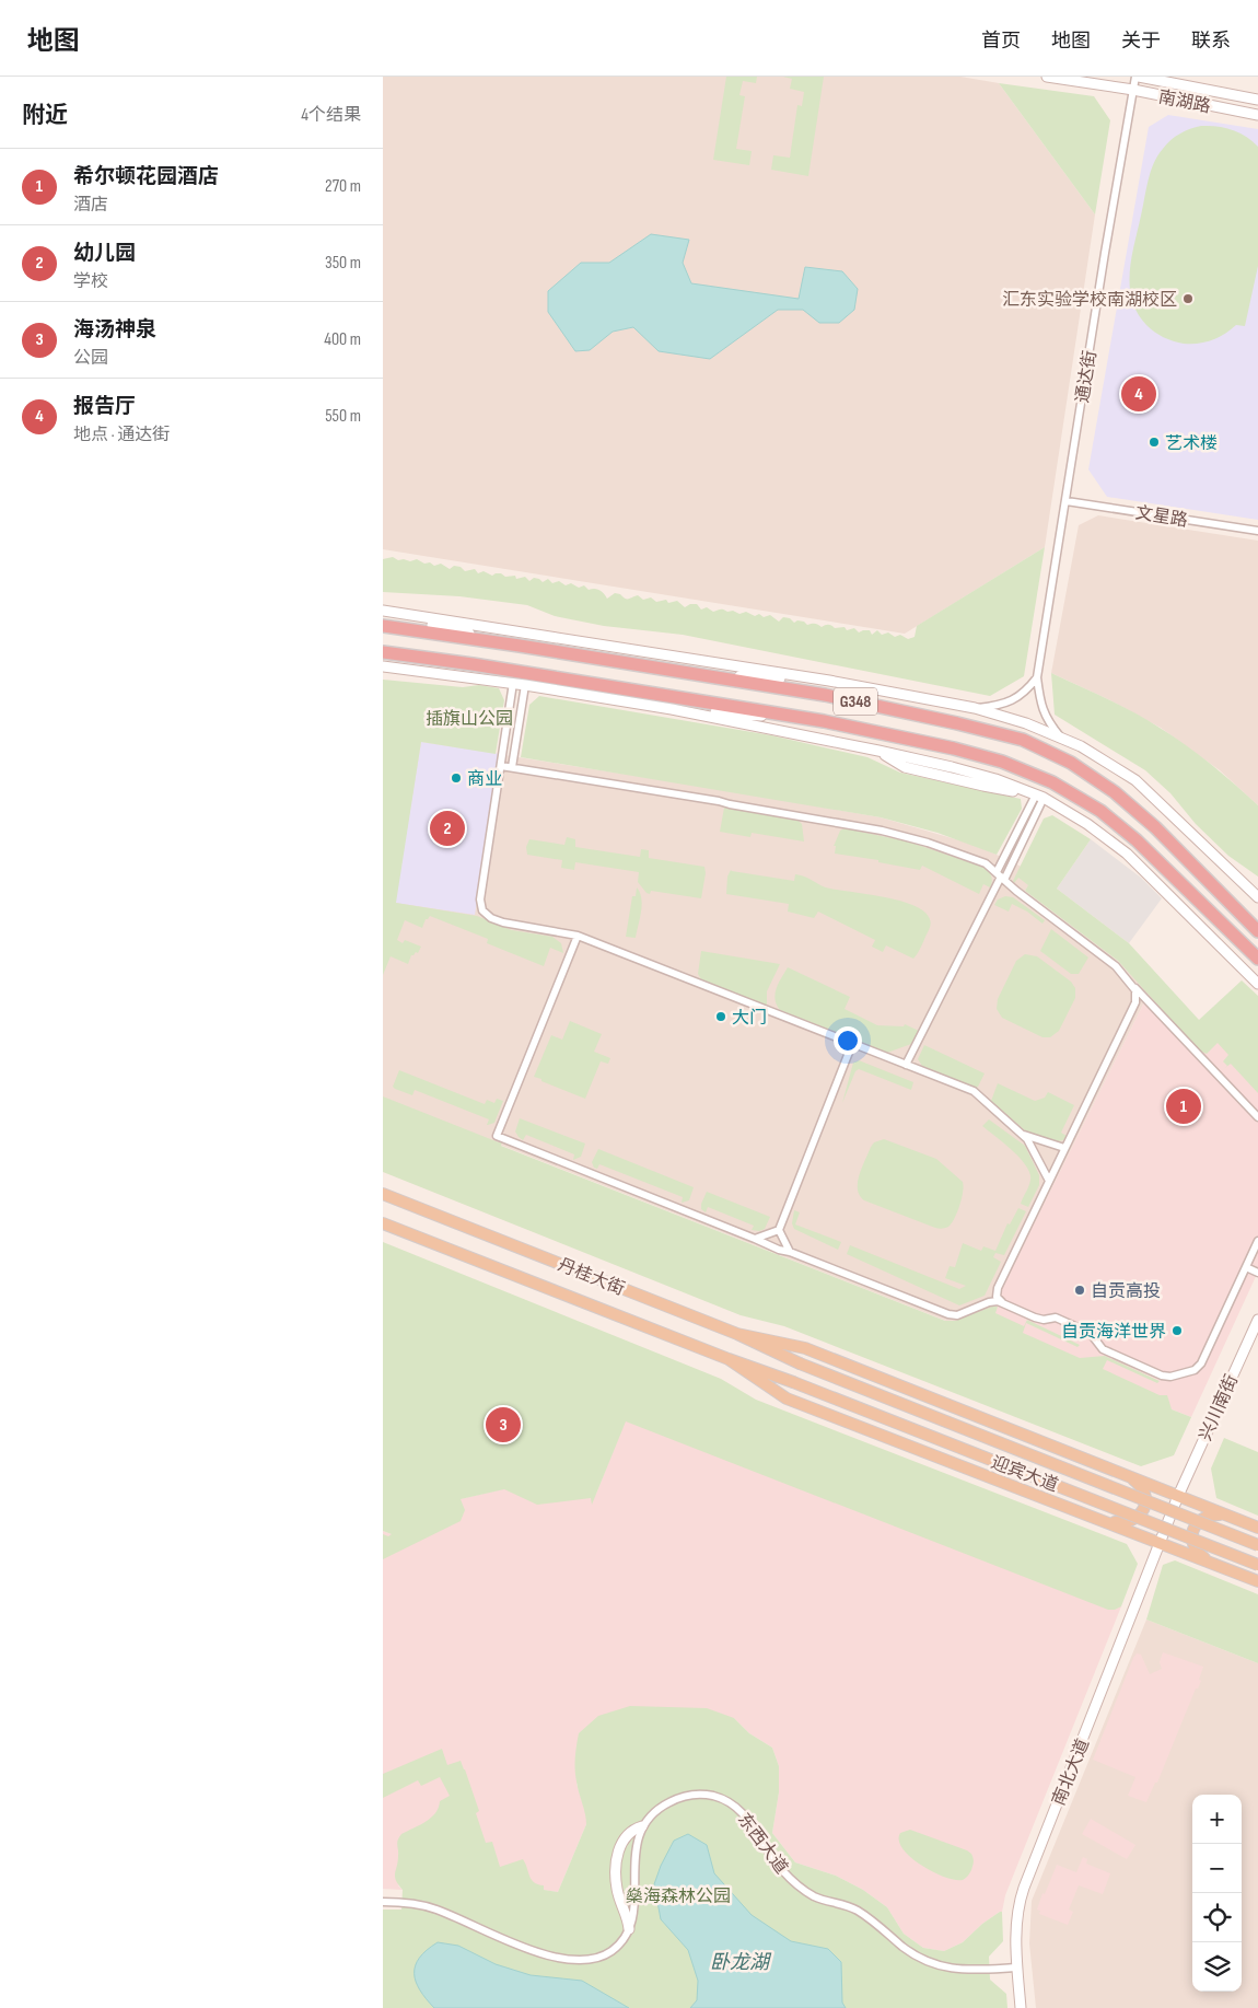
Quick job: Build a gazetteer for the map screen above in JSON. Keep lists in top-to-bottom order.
{
  "streets": {
    "highway": ["G348"],
    "main road": ["丹桂大街", "迎宾大道"],
    "street": [
      "南湖路",
      "通达街",
      "文星路",
      "兴川南街",
      "南北大道",
      "东西大道"
    ]
  },
  "crossings": [
    ["南湖路", "通达街"],
    ["通达街", "文星路"],
    ["丹桂大街", "迎宾大道"],
    ["兴川南街", "南北大道"],
    ["南北大道", "东西大道"]
  ],
  "water": ["卧龙湖"],
  "parks": ["插旗山公园", "燊海森林公园"],
  "places": [
    "汇东实验学校南湖校区",
    "艺术楼",
    "商业",
    "大门",
    "自贡高投",
    "自贡海洋世界"
  ],
  "page": {
    "header": "地图",
    "nav": [
      "首页",
      "地图",
      "关于",
      "联系"
    ],
    "heading": ["附近", "4个结果"],
    "list": [
      {
        "mark": "1",
        "name": "希尔顿花园酒店",
        "note": "酒店",
        "value": "270 m"
      },
      {
        "mark": "2",
        "name": "幼儿园",
        "note": "学校",
        "value": "350 m"
      },
      {
        "mark": "3",
        "name": "海汤神泉",
        "note": "公园",
        "value": "400 m"
      },
      {
        "mark": "4",
        "name": "报告厅",
        "note": "地点 · 通达街",
        "value": "550 m"
      }
    ],
    "pins": [
      "4",
      "2",
      "1",
      "3"
    ],
    "map_buttons": ["+", "−"]
  }
}
